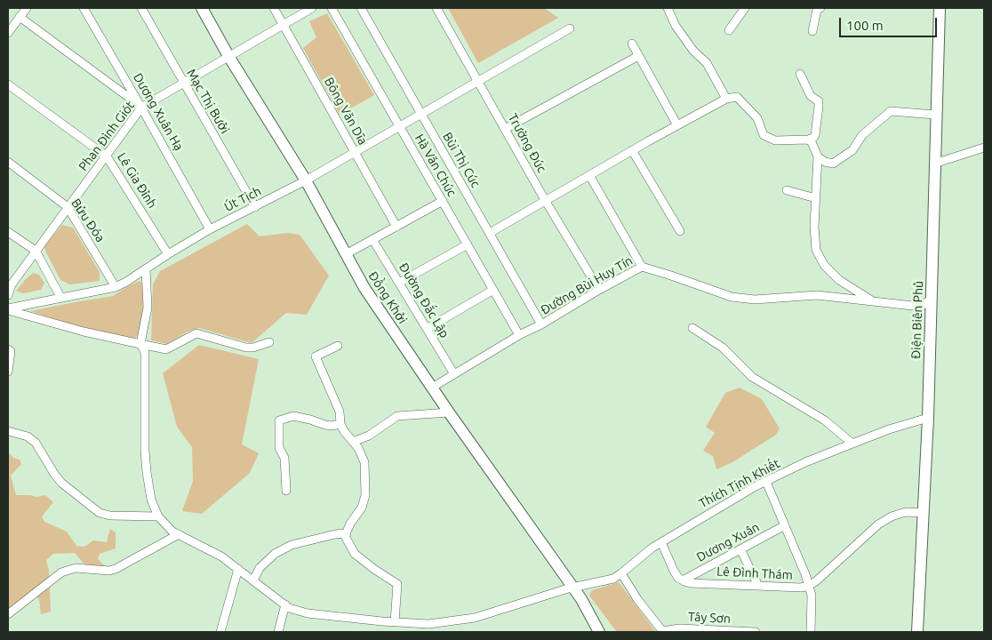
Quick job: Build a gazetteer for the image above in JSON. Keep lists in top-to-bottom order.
{
  "streets": {
    "street": [
      "Mạc Thị Bưởi",
      "Bông Văn Dĩa",
      "Dương Xuân Hạ",
      "Phan Đình Giót",
      "Trường Đúc",
      "Bùi Thị Cúc",
      "Hà Văn Chúc",
      "Lê Gia Đỉnh",
      "Út Tịch",
      "Bửu Đóa",
      "Đường Bùi Huy Tín",
      "Đồng Khởi",
      "Đường Đắc Lập",
      "Điện Biên Phủ",
      "Thích Tịnh Khiết",
      "Dương Xuân",
      "Lê Đình Thám",
      "Tây Sơn"
    ]
  },
  "crossings": [
    ["Mạc Thị Bưởi", "Phan Đình Giót"],
    ["Mạc Thị Bưởi", "Út Tịch"],
    ["Bông Văn Dĩa", "Phan Đình Giót"],
    ["Bông Văn Dĩa", "Út Tịch"],
    ["Dương Xuân Hạ", "Phan Đình Giót"],
    ["Dương Xuân Hạ", "Út Tịch"],
    ["Phan Đình Giót", "Lê Gia Đỉnh"],
    ["Phan Đình Giót", "Bửu Đóa"],
    ["Phan Đình Giót", "Đồng Khởi"],
    ["Trường Đúc", "Út Tịch"],
    ["Trường Đúc", "Đường Bùi Huy Tín"],
    ["Bùi Thị Cúc", "Út Tịch"],
    ["Bùi Thị Cúc", "Đường Bùi Huy Tín"],
    ["Hà Văn Chúc", "Út Tịch"],
    ["Hà Văn Chúc", "Đường Bùi Huy Tín"],
    ["Lê Gia Đỉnh", "Út Tịch"],
    ["Út Tịch", "Bửu Đóa"],
    ["Út Tịch", "Đồng Khởi"],
    ["Đường Bùi Huy Tín", "Đồng Khởi"],
    ["Đường Bùi Huy Tín", "Đường Đắc Lập"],
    ["Đường Bùi Huy Tín", "Điện Biên Phủ"],
    ["Đồng Khởi", "Thích Tịnh Khiết"],
    ["Điện Biên Phủ", "Thích Tịnh Khiết"],
    ["Điện Biên Phủ", "Lê Đình Thám"],
    ["Thích Tịnh Khiết", "Tây Sơn"],
    ["Dương Xuân", "Lê Đình Thám"]
  ],
  "scale_bar": "100 m"
}
